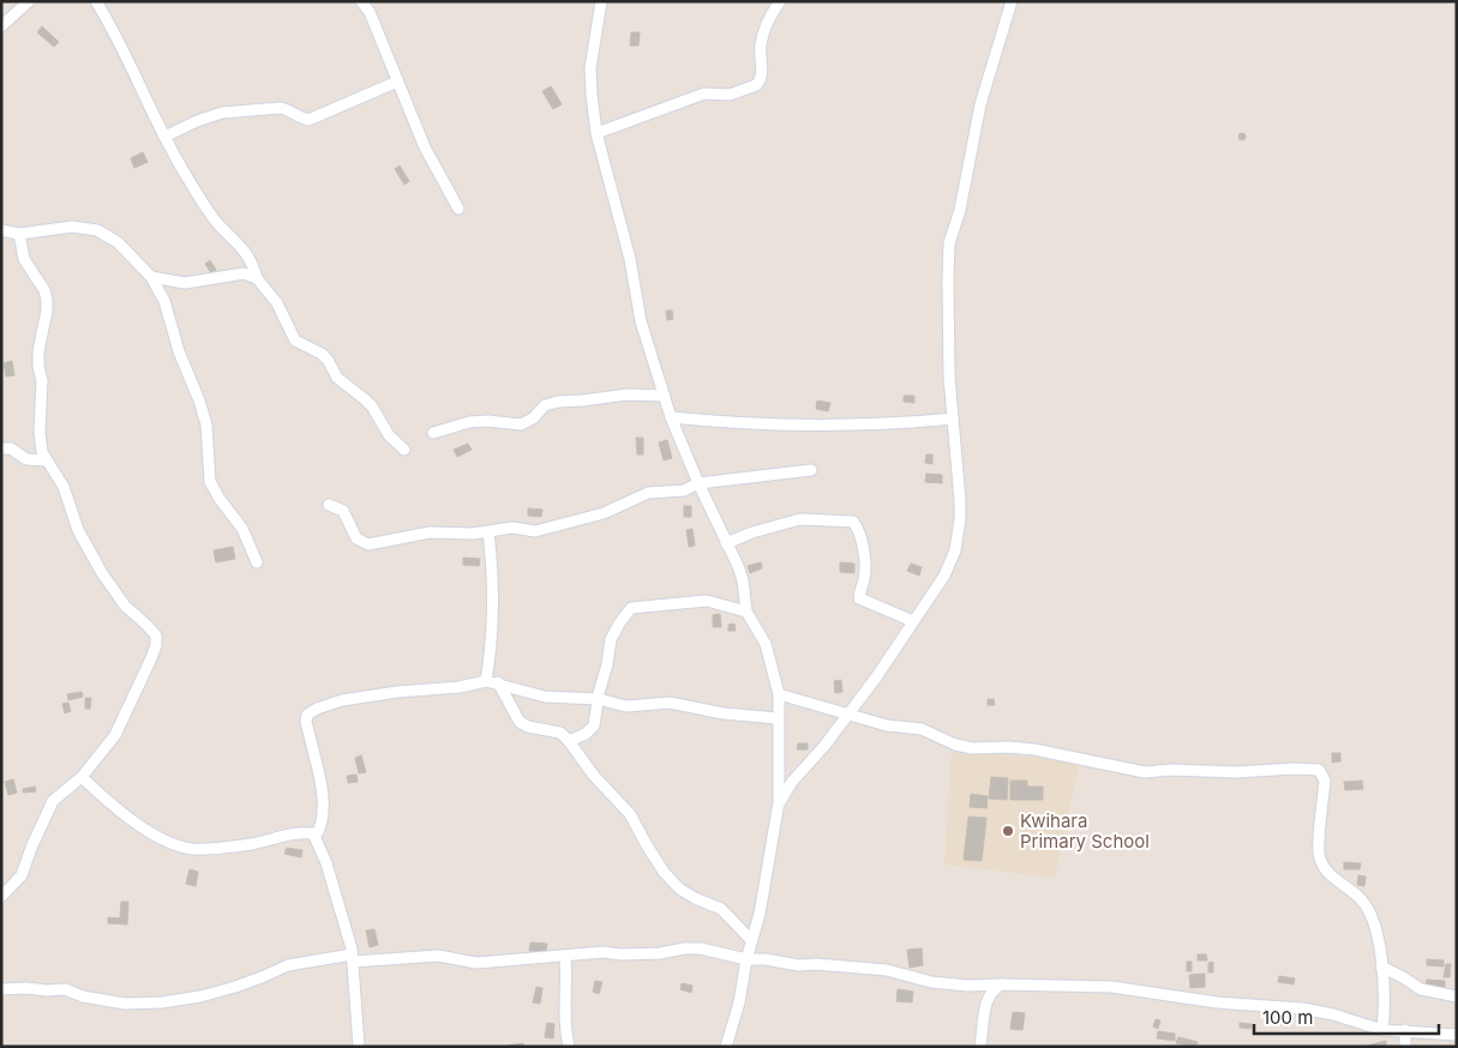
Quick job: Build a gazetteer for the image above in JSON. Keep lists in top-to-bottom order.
{
  "places": ["Kwihara Primary School"],
  "scale_bar": "100 m"
}
